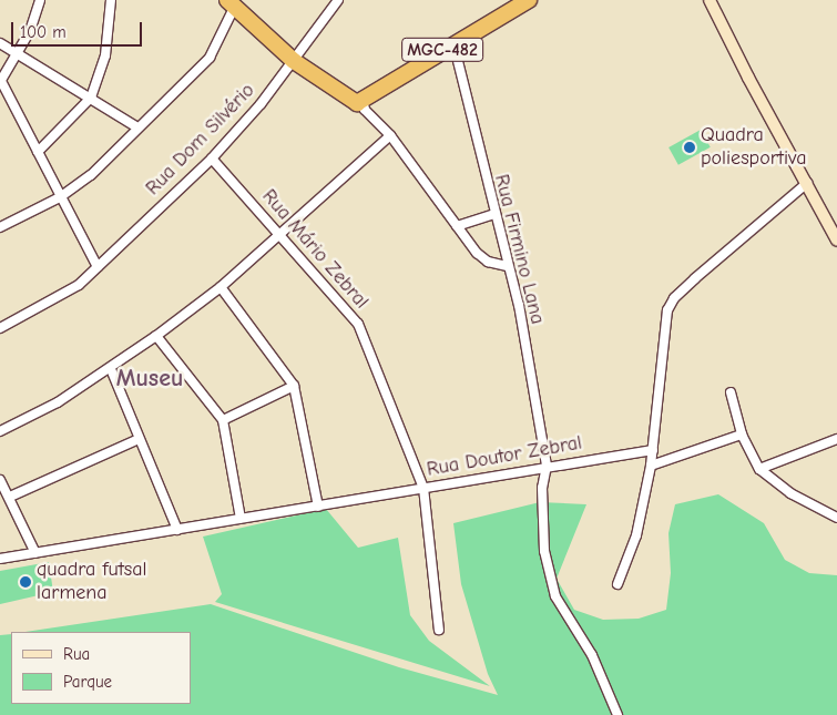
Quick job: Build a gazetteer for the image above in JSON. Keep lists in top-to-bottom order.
{
  "streets": {
    "highway": ["MGC-482"],
    "street": [
      "Rua Dom Silvério",
      "Rua Mário Zebral",
      "Rua Firmino Lana",
      "Rua Doutor Zebral"
    ]
  },
  "crossings": [
    ["MGC-482", "Rua Firmino Lana"],
    ["Rua Dom Silvério", "Rua Mário Zebral"],
    ["Rua Mário Zebral", "Rua Doutor Zebral"],
    ["Rua Firmino Lana", "Rua Doutor Zebral"]
  ],
  "districts": ["Museu"],
  "places": ["Quadra poliesportiva", "quadra futsal larmena"],
  "legend": ["Rua", "Parque"],
  "scale_bar": "100 m"
}
